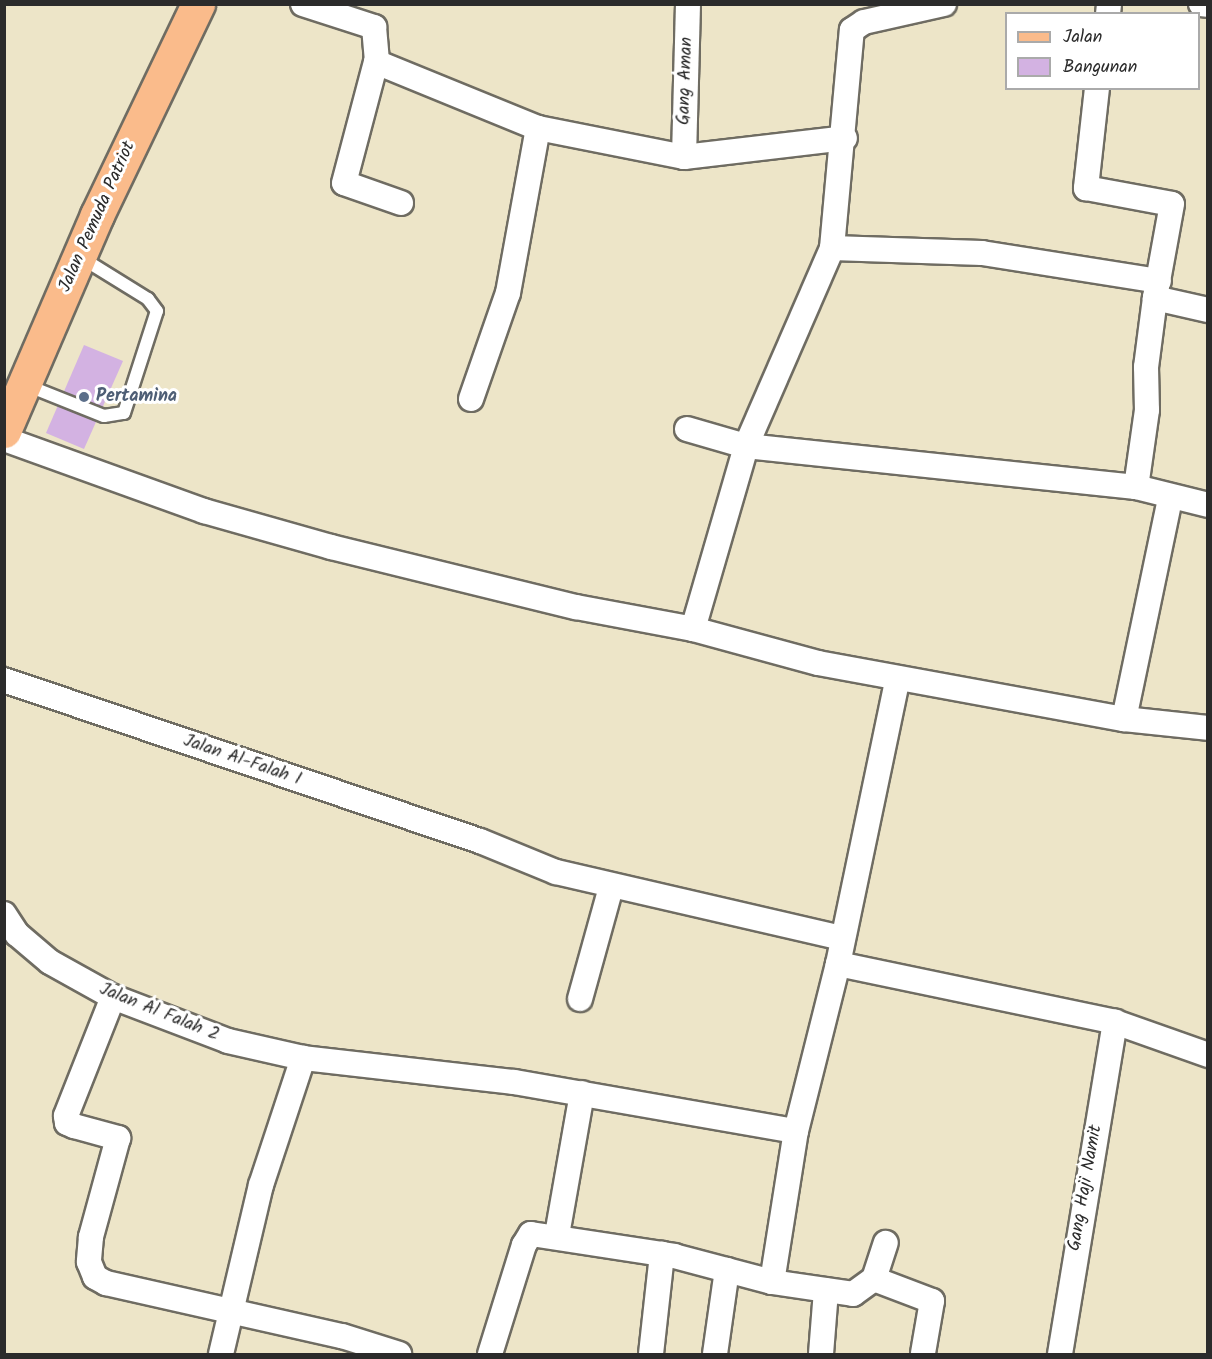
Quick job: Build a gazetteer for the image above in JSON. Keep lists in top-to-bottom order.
{
  "streets": {
    "main road": ["Jalan Pemuda Patriot"],
    "street": [
      "Gang Aman",
      "Jalan Al-Falah I",
      "Jalan Al Falah 2",
      "Gang Haji Namit"
    ]
  },
  "places": ["Pertamina"],
  "legend": ["Jalan", "Bangunan"]
}
